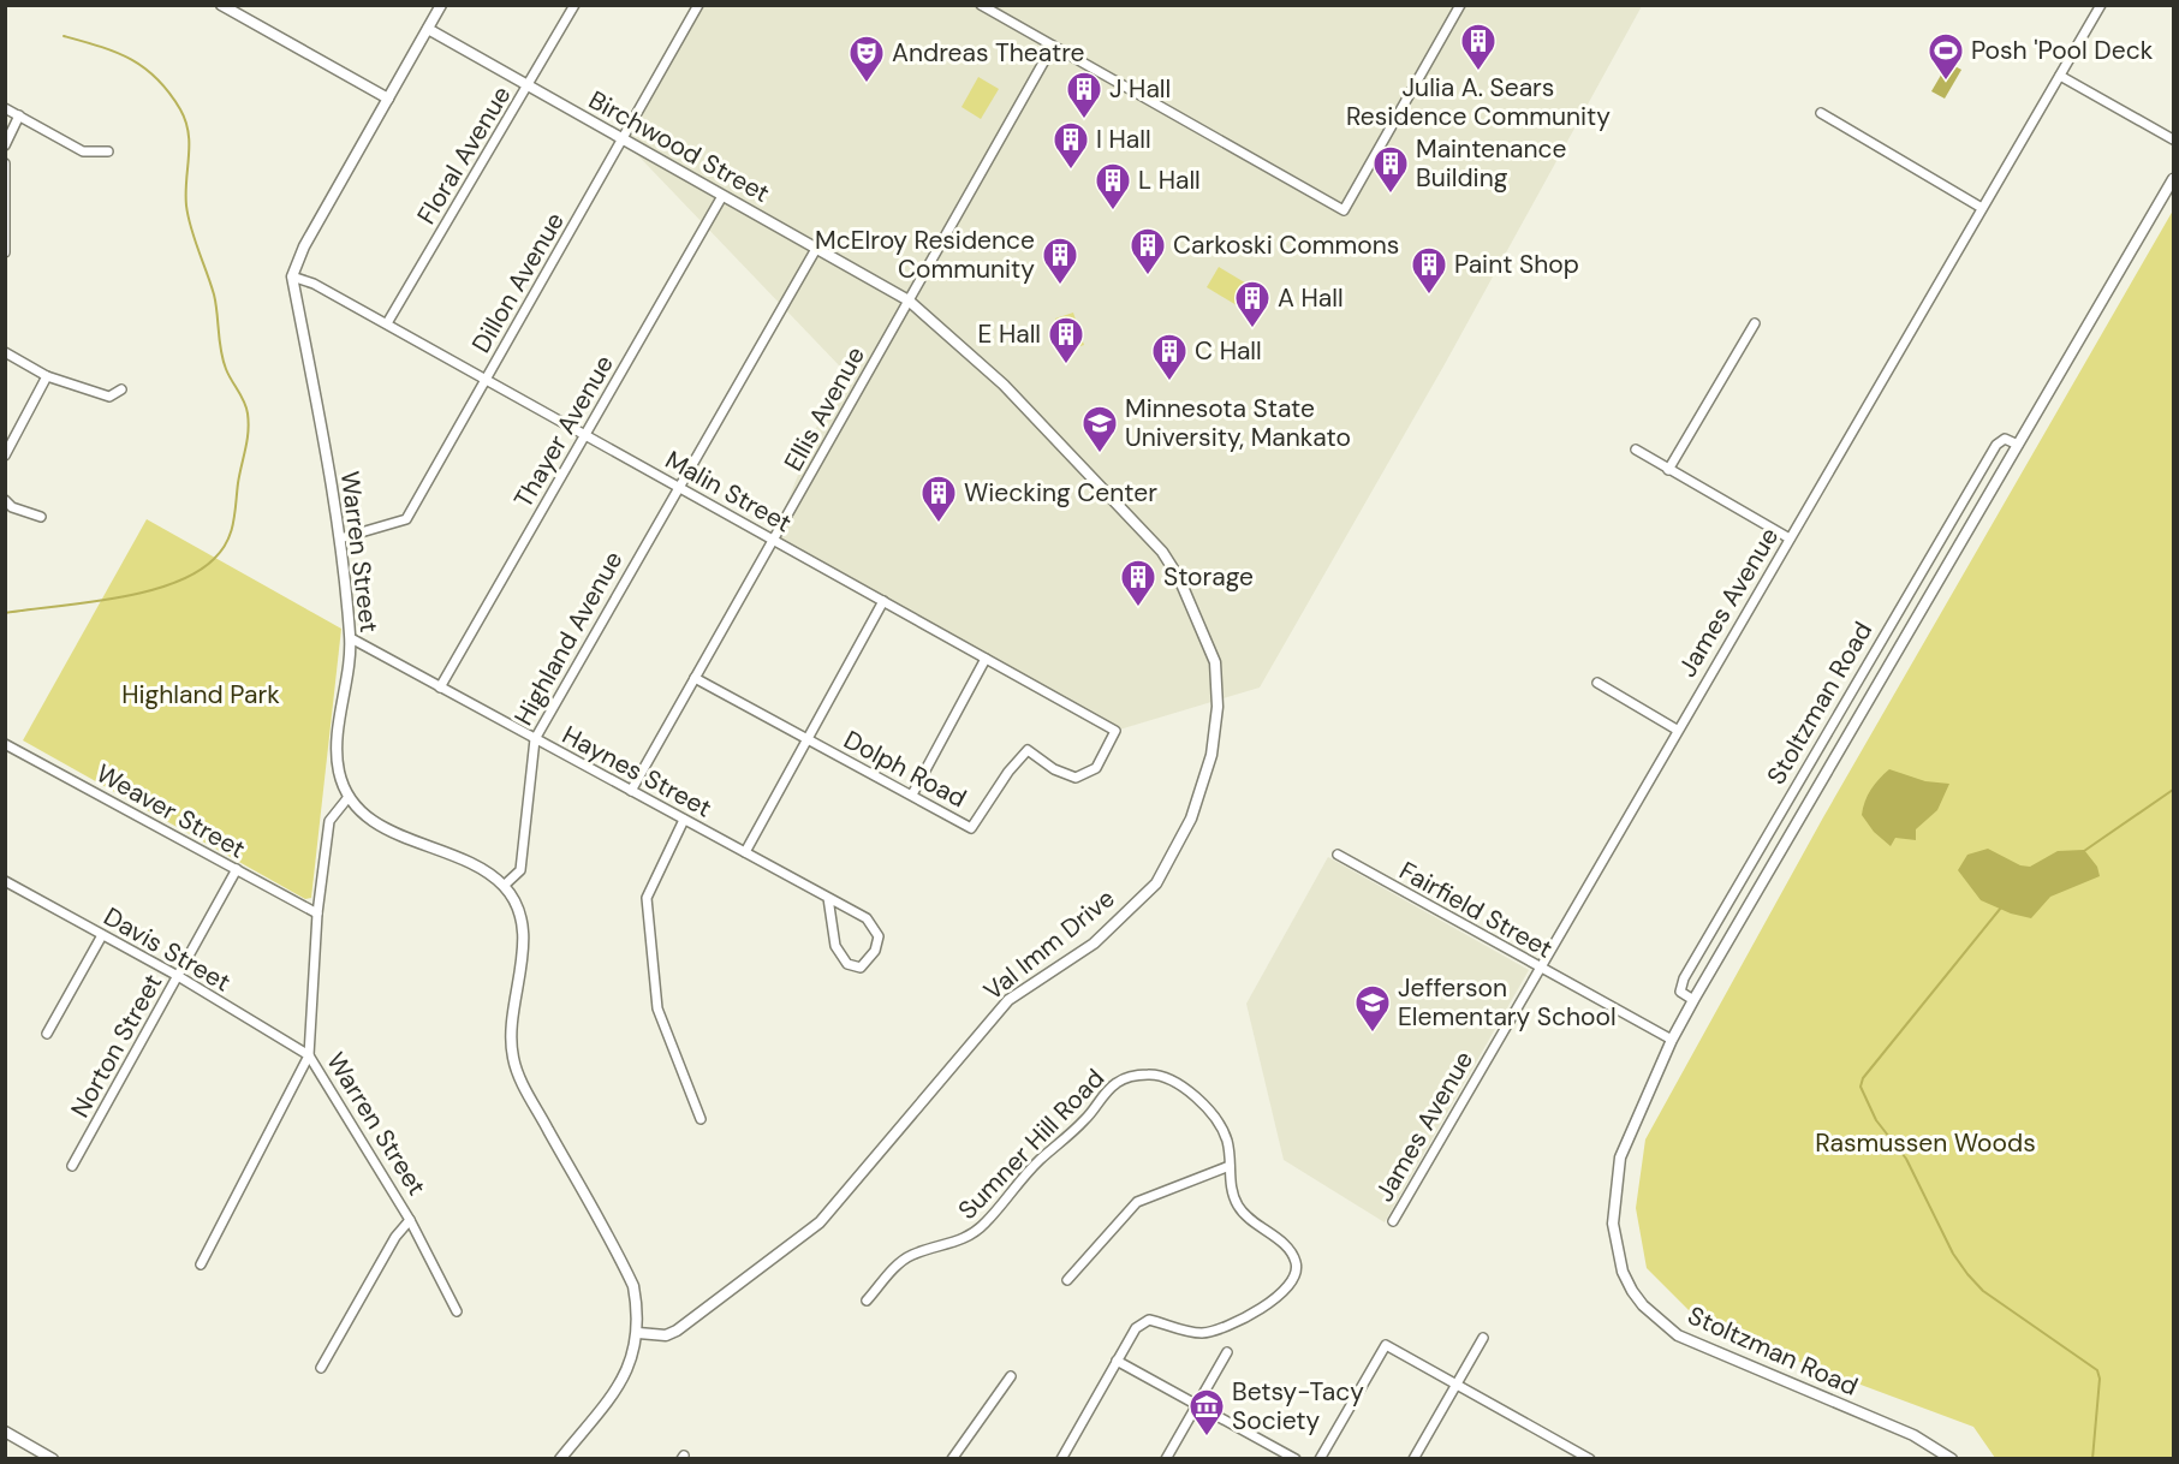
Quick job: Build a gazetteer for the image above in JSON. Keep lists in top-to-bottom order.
{
  "streets": {
    "street": [
      "Birchwood Street",
      "Floral Avenue",
      "Dillon Avenue",
      "Ellis Avenue",
      "Thayer Avenue",
      "Malin Street",
      "Warren Street",
      "James Avenue",
      "Highland Avenue",
      "Stoltzman Road",
      "Dolph Road",
      "Haynes Street",
      "Weaver Street",
      "Fairfield Street",
      "Val Imm Drive",
      "Davis Street",
      "Norton Street",
      "Sumner Hill Road"
    ]
  },
  "crossings": [
    ["Birchwood Street", "Floral Avenue"],
    ["Birchwood Street", "Dillon Avenue"],
    ["Birchwood Street", "Ellis Avenue"],
    ["Birchwood Street", "Thayer Avenue"],
    ["Birchwood Street", "Highland Avenue"],
    ["Birchwood Street", "Val Imm Drive"],
    ["Floral Avenue", "Malin Street"],
    ["Dillon Avenue", "Malin Street"],
    ["Dillon Avenue", "Warren Street"],
    ["Ellis Avenue", "Malin Street"],
    ["Ellis Avenue", "Dolph Road"],
    ["Ellis Avenue", "Haynes Street"],
    ["Ellis Avenue", "Val Imm Drive"],
    ["Thayer Avenue", "Malin Street"],
    ["Thayer Avenue", "Haynes Street"],
    ["Malin Street", "Warren Street"],
    ["Malin Street", "Highland Avenue"],
    ["Malin Street", "Dolph Road"],
    ["Warren Street", "Haynes Street"],
    ["Warren Street", "Weaver Street"],
    ["Warren Street", "Davis Street"],
    ["James Avenue", "Fairfield Street"],
    ["Highland Avenue", "Haynes Street"],
    ["Stoltzman Road", "Fairfield Street"],
    ["Weaver Street", "Norton Street"],
    ["Davis Street", "Norton Street"]
  ],
  "parks": ["Highland Park", "Rasmussen Woods"],
  "places": {
    "building": [
      "Julia A. Sears Residence Community",
      "J Hall",
      "I Hall",
      "Maintenance Building",
      "L Hall",
      "Carkoski Commons",
      "McElroy Residence Community",
      "Paint Shop",
      "A Hall",
      "E Hall",
      "C Hall",
      "Wiecking Center",
      "Storage"
    ],
    "sports": ["Posh 'Pool Deck"],
    "theatre": ["Andreas Theatre"],
    "school or university": ["Minnesota State University, Mankato", "Jefferson Elementary School"],
    "museum": ["Betsy-Tacy Society"]
  }
}
